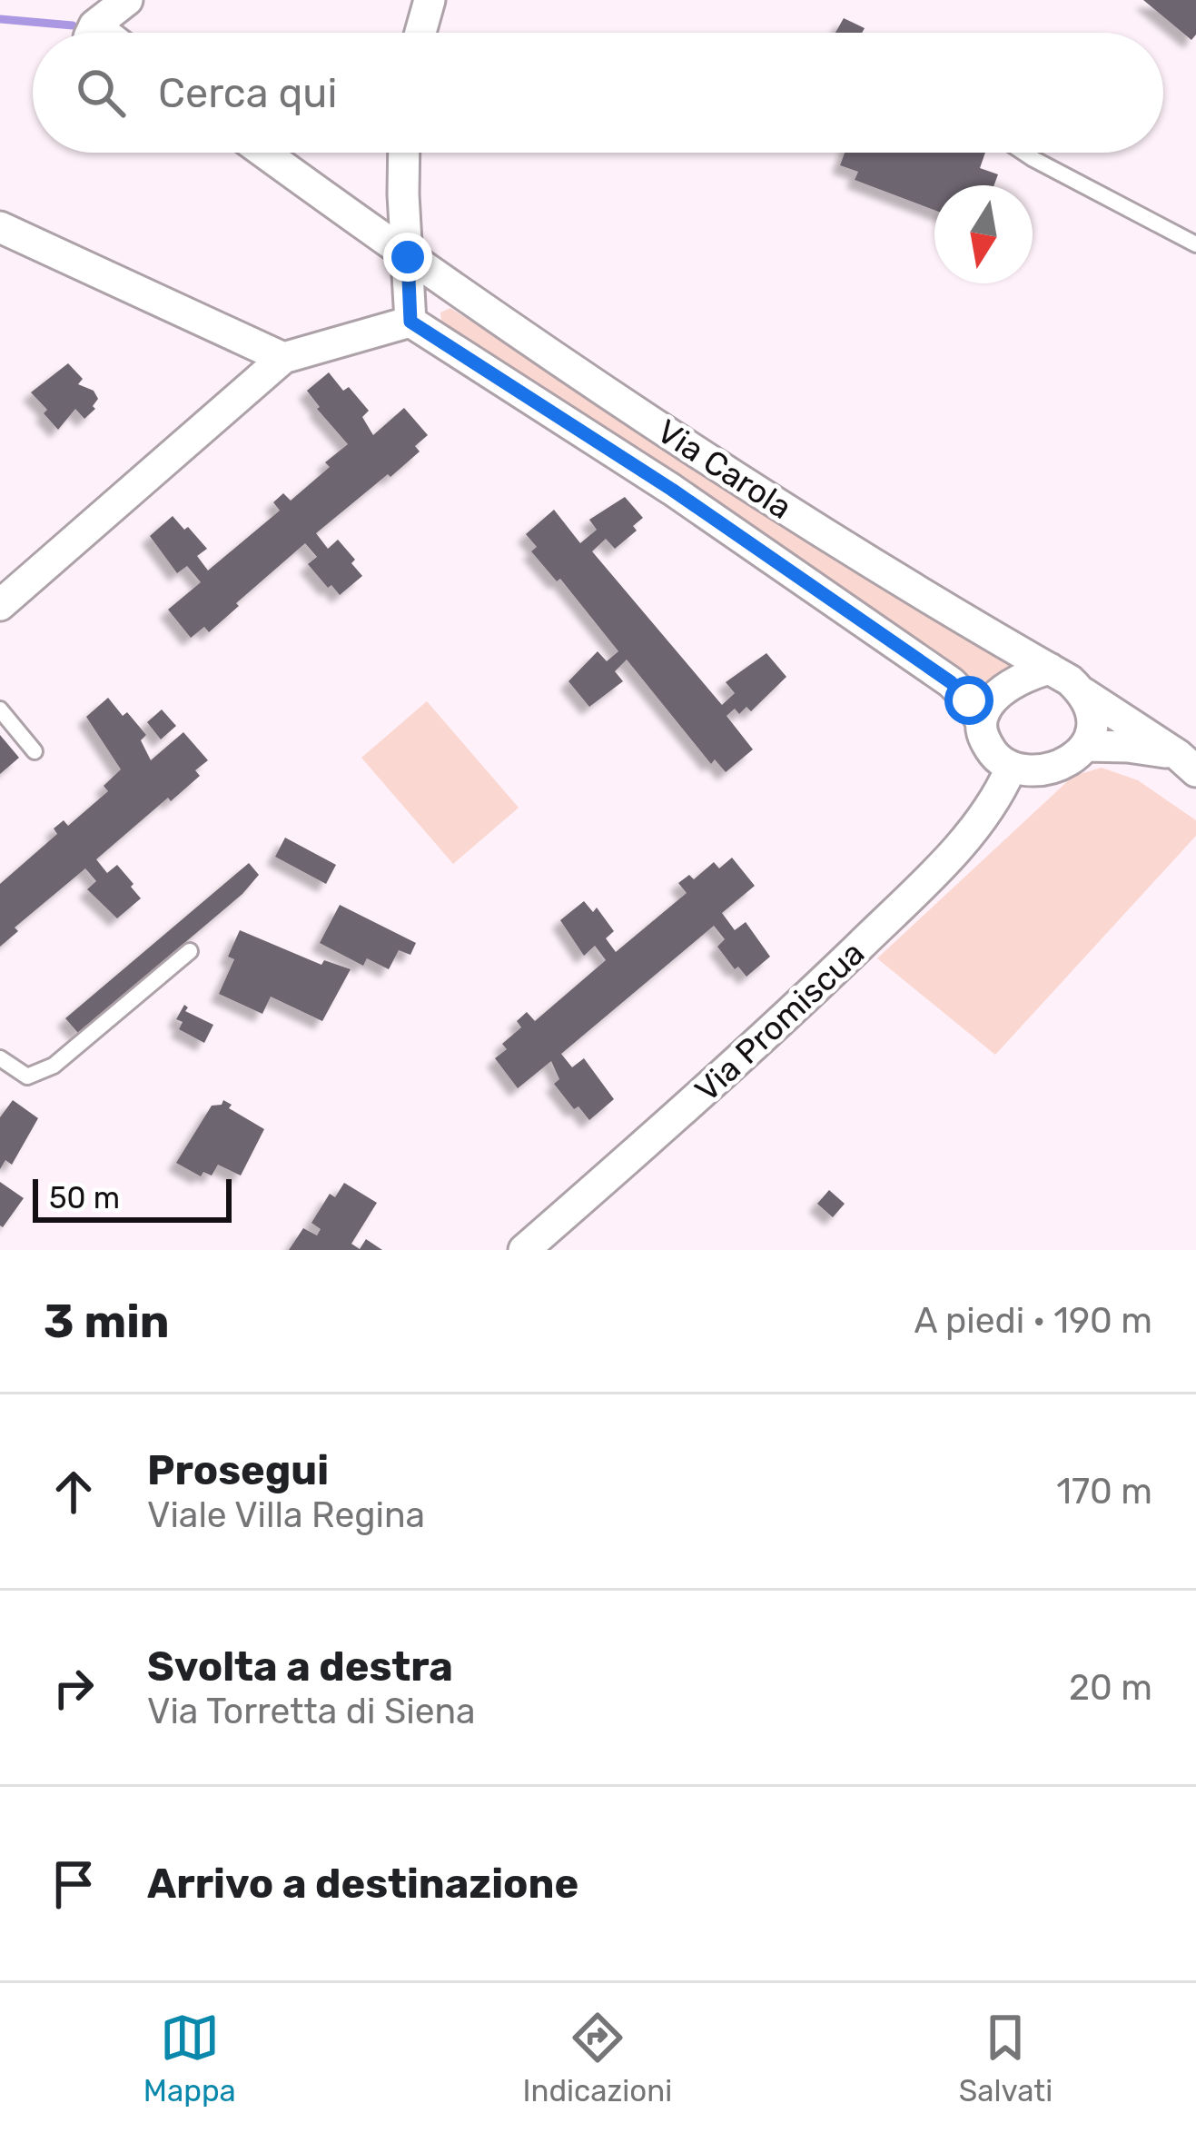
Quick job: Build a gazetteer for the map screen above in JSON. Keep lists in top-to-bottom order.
{
  "streets": {
    "street": ["Via Carola", "Via Promiscua"]
  },
  "crossings": [
    ["Via Carola", "Via Promiscua"]
  ],
  "scale_bar": "50 m",
  "north": "bottom",
  "page": {
    "search": "Cerca qui",
    "scale": "50 m",
    "heading": ["3 min", "A piedi · 190 m"],
    "list": [
      ["Prosegui", "Viale Villa Regina", "170 m"],
      ["Svolta a destra", "Via Torretta di Siena", "20 m"],
      "Arrivo a destinazione"
    ],
    "nav": ["Mappa", "Indicazioni", "Salvati"]
  }
}
